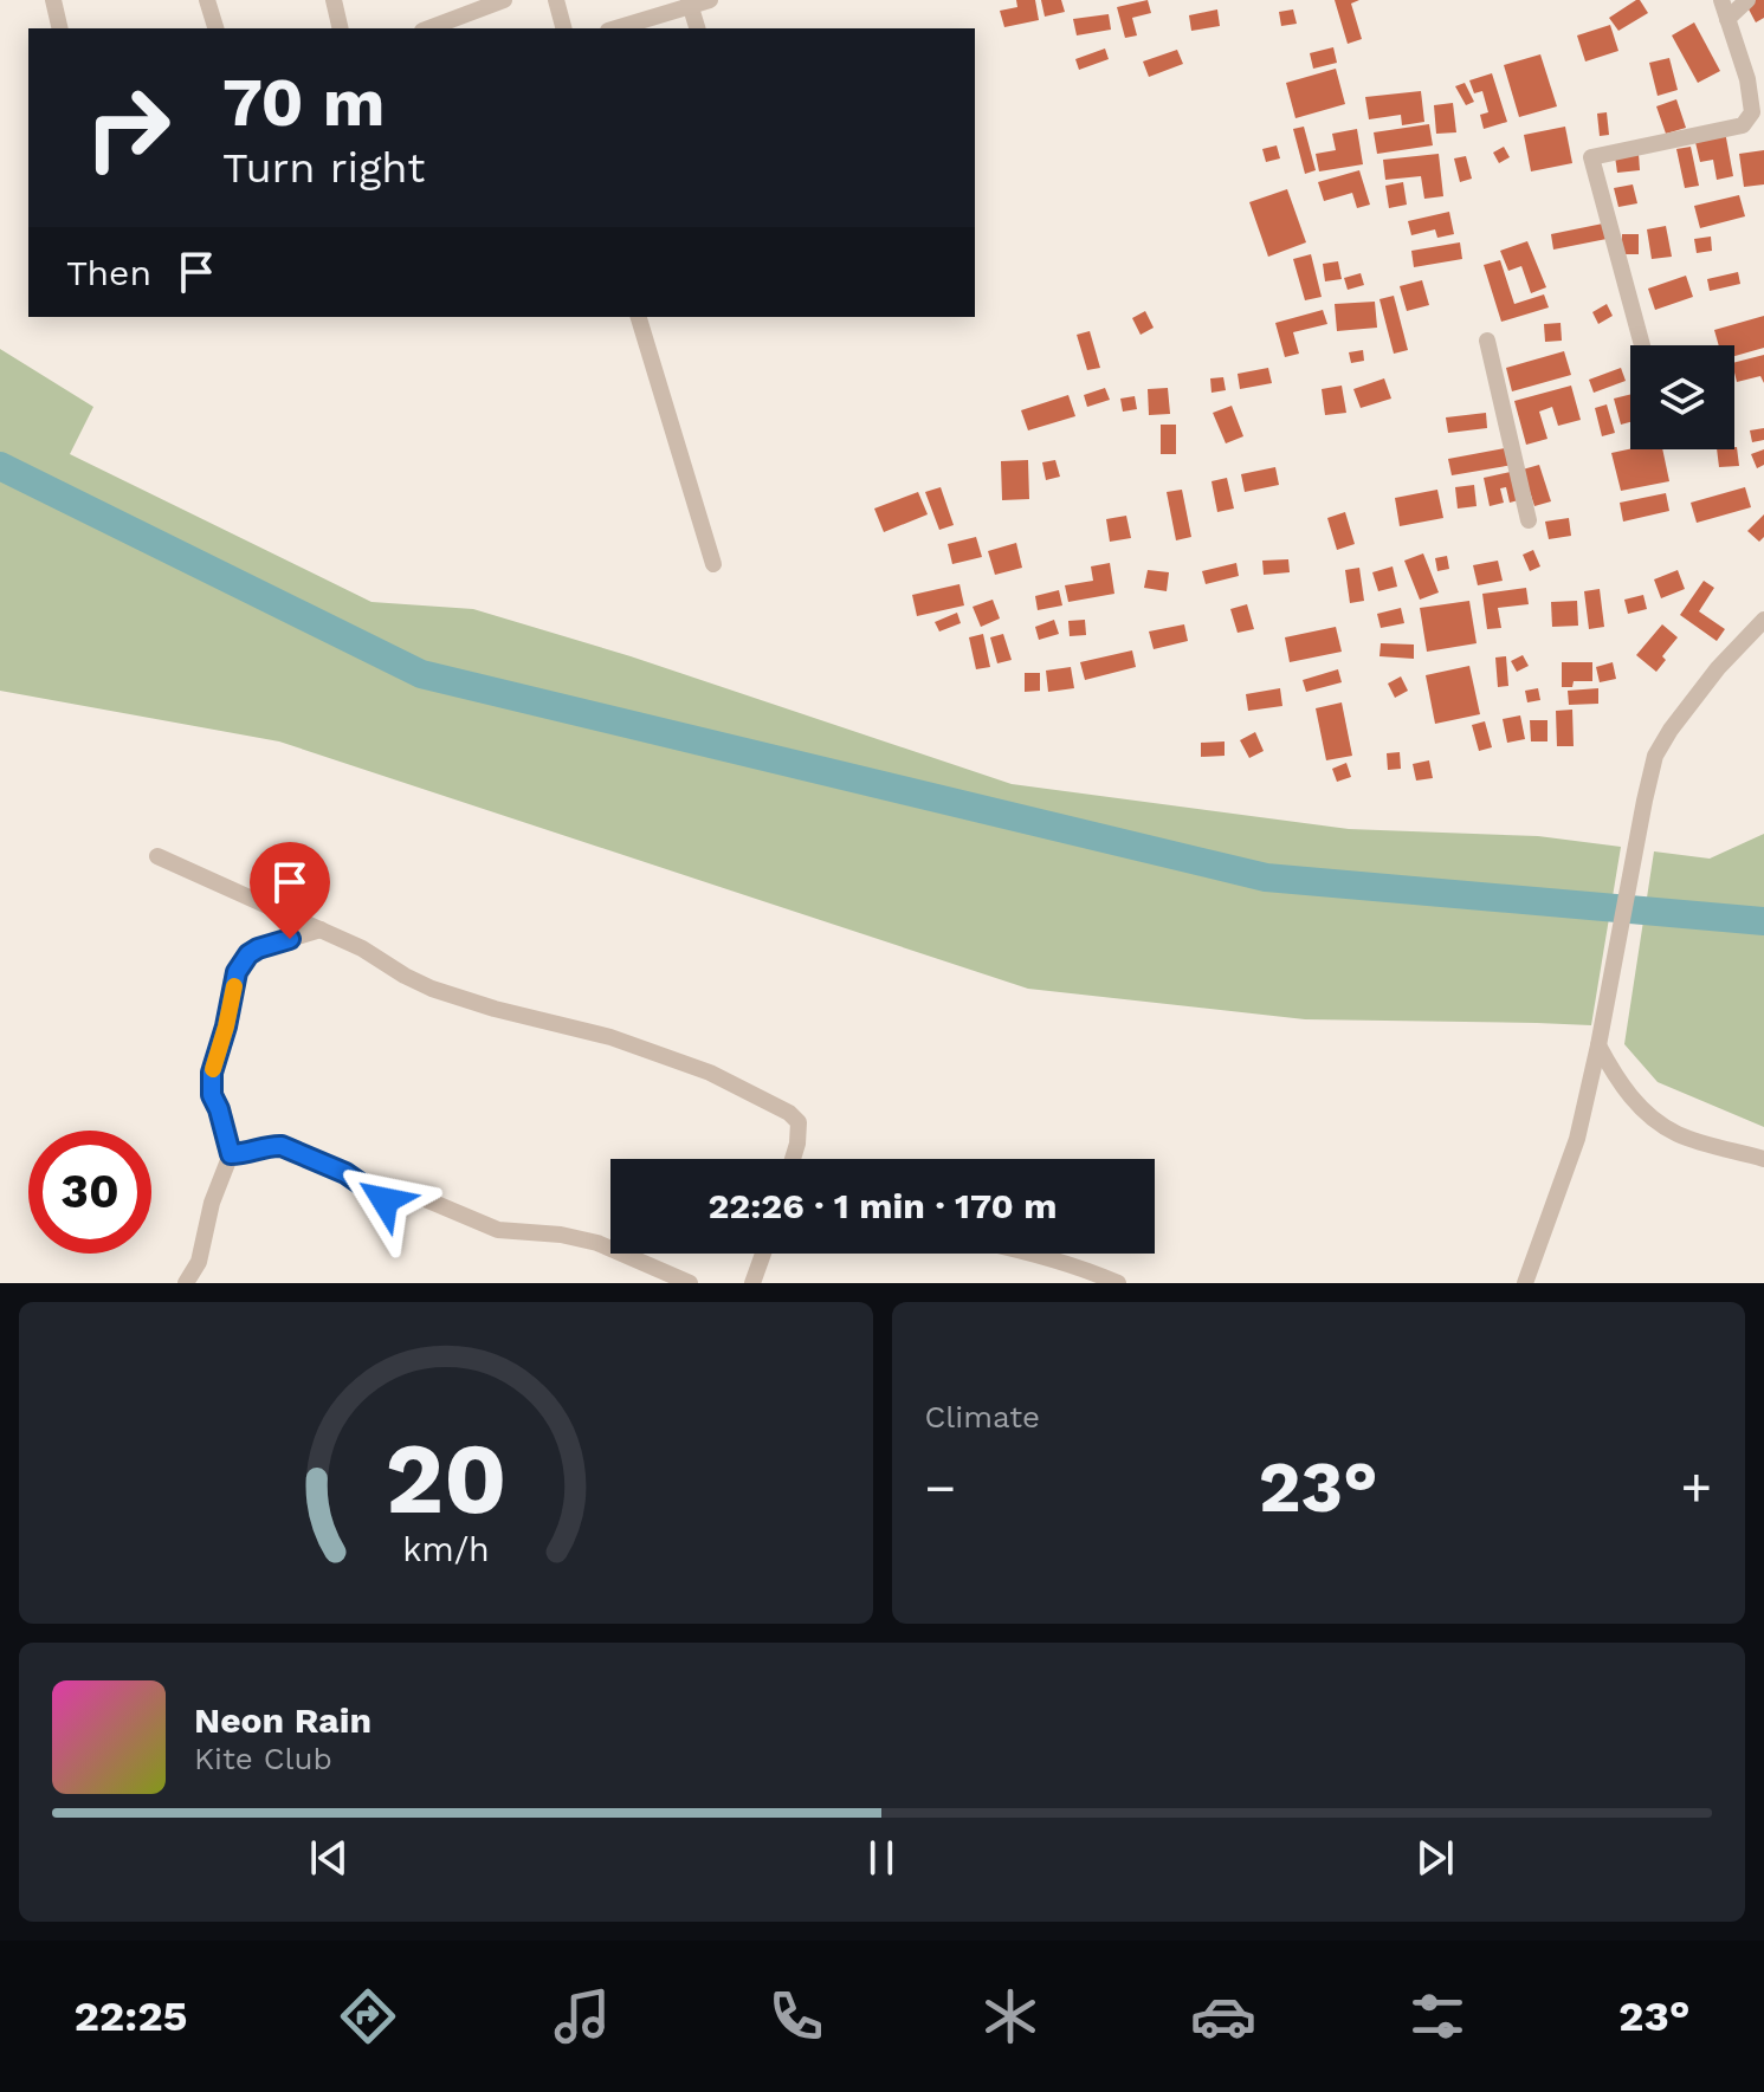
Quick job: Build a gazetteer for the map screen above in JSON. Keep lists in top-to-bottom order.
{
  "page": {
    "turn": ["70 m", "Turn right"],
    "then": "Then",
    "limit": "30",
    "trip": "22:26 · 1 min · 170 m",
    "tile": "Climate",
    "heat": ["−", "23°", "+"],
    "song": ["Neon Rain", "Kite Club"],
    "tabs": ["22:25", "23°"],
    "gauge": ["20", "km/h"]
  }
}
